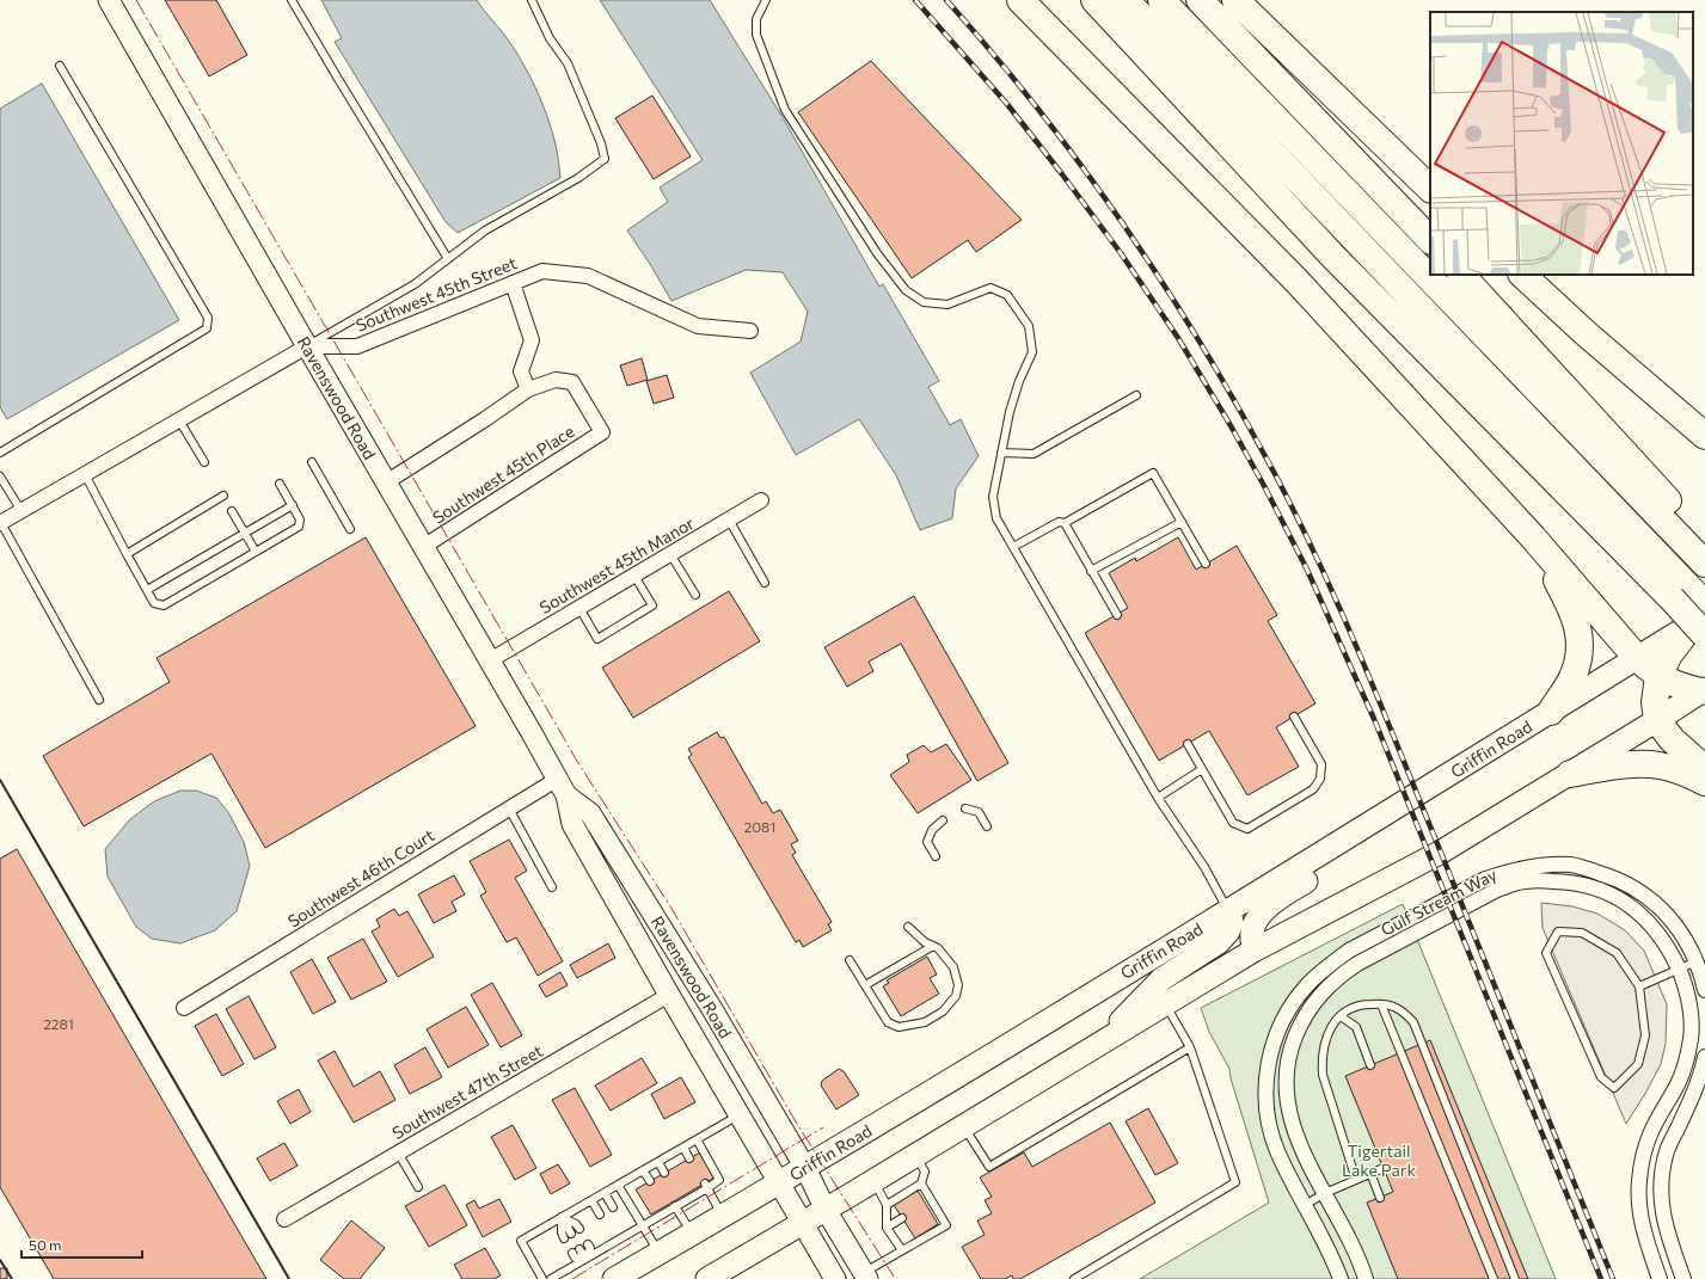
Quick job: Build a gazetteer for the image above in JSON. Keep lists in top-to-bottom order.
{
  "streets": {
    "main road": ["Griffin Road"],
    "street": [
      "Southwest 45th Street",
      "Ravenswood Road",
      "Southwest 45th Place",
      "Southwest 45th Manor",
      "Southwest 46th Court",
      "Gulf Stream Way",
      "Southwest 47th Street"
    ]
  },
  "crossings": [
    ["Southwest 45th Street", "Ravenswood Road"],
    ["Ravenswood Road", "Southwest 45th Place"],
    ["Ravenswood Road", "Southwest 45th Manor"],
    ["Ravenswood Road", "Griffin Road"],
    ["Ravenswood Road", "Southwest 46th Court"],
    ["Ravenswood Road", "Southwest 47th Street"]
  ],
  "parks": ["Tigertail Lake Park"],
  "house_numbers": ["2081", "2281"],
  "scale_bar": "50 m"
}
